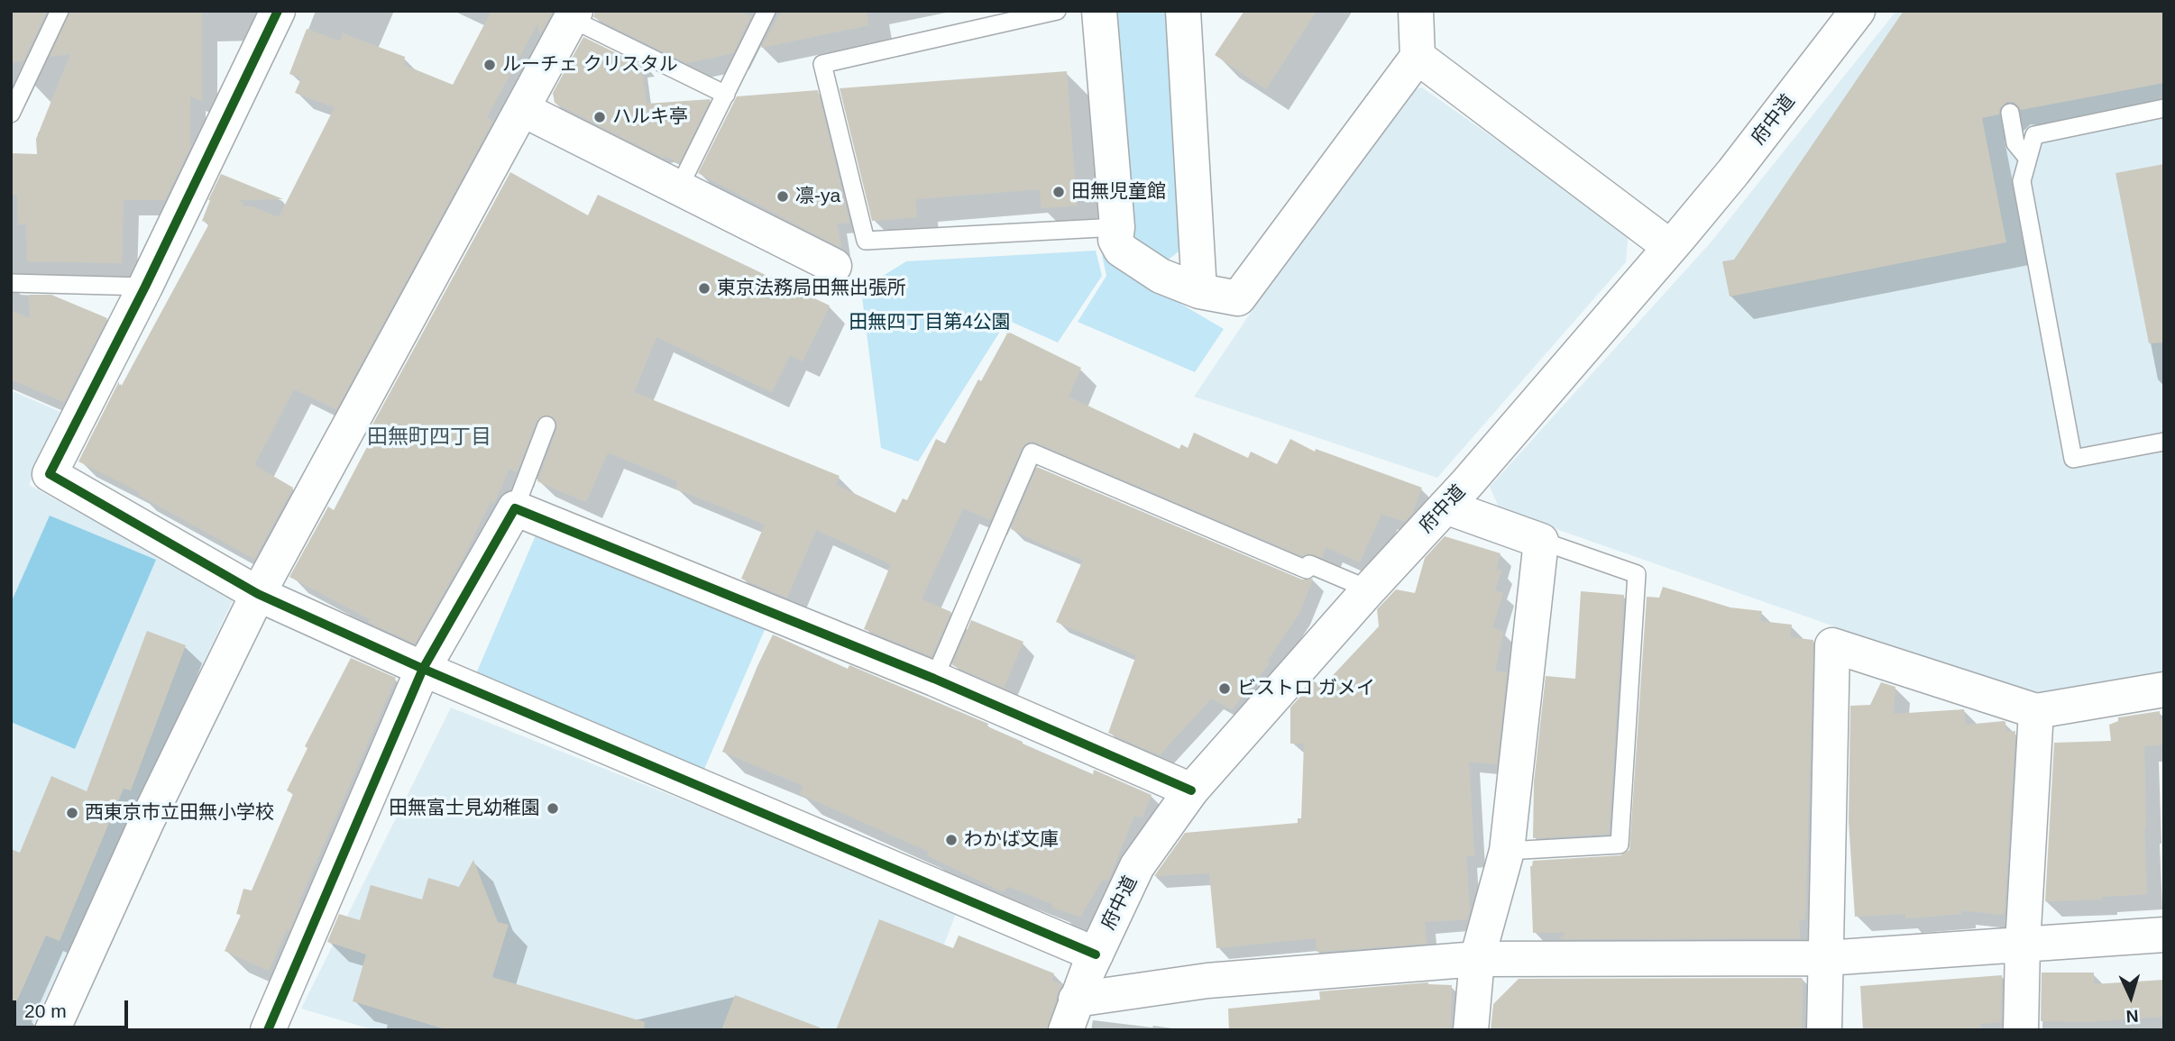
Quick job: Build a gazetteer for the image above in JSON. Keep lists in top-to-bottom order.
{
  "streets": {
    "street": ["府中道"]
  },
  "districts": ["田無町四丁目"],
  "parks": ["田無四丁目第4公園"],
  "places": [
    "ルーチェ クリスタル",
    "ハルキ亭",
    "田無児童館",
    "凛-ya",
    "東京法務局田無出張所",
    "ビストロ ガメイ",
    "田無富士見幼稚園",
    "西東京市立田無小学校",
    "わかば文庫"
  ],
  "scale_bar": "20 m",
  "north": "bottom"
}
